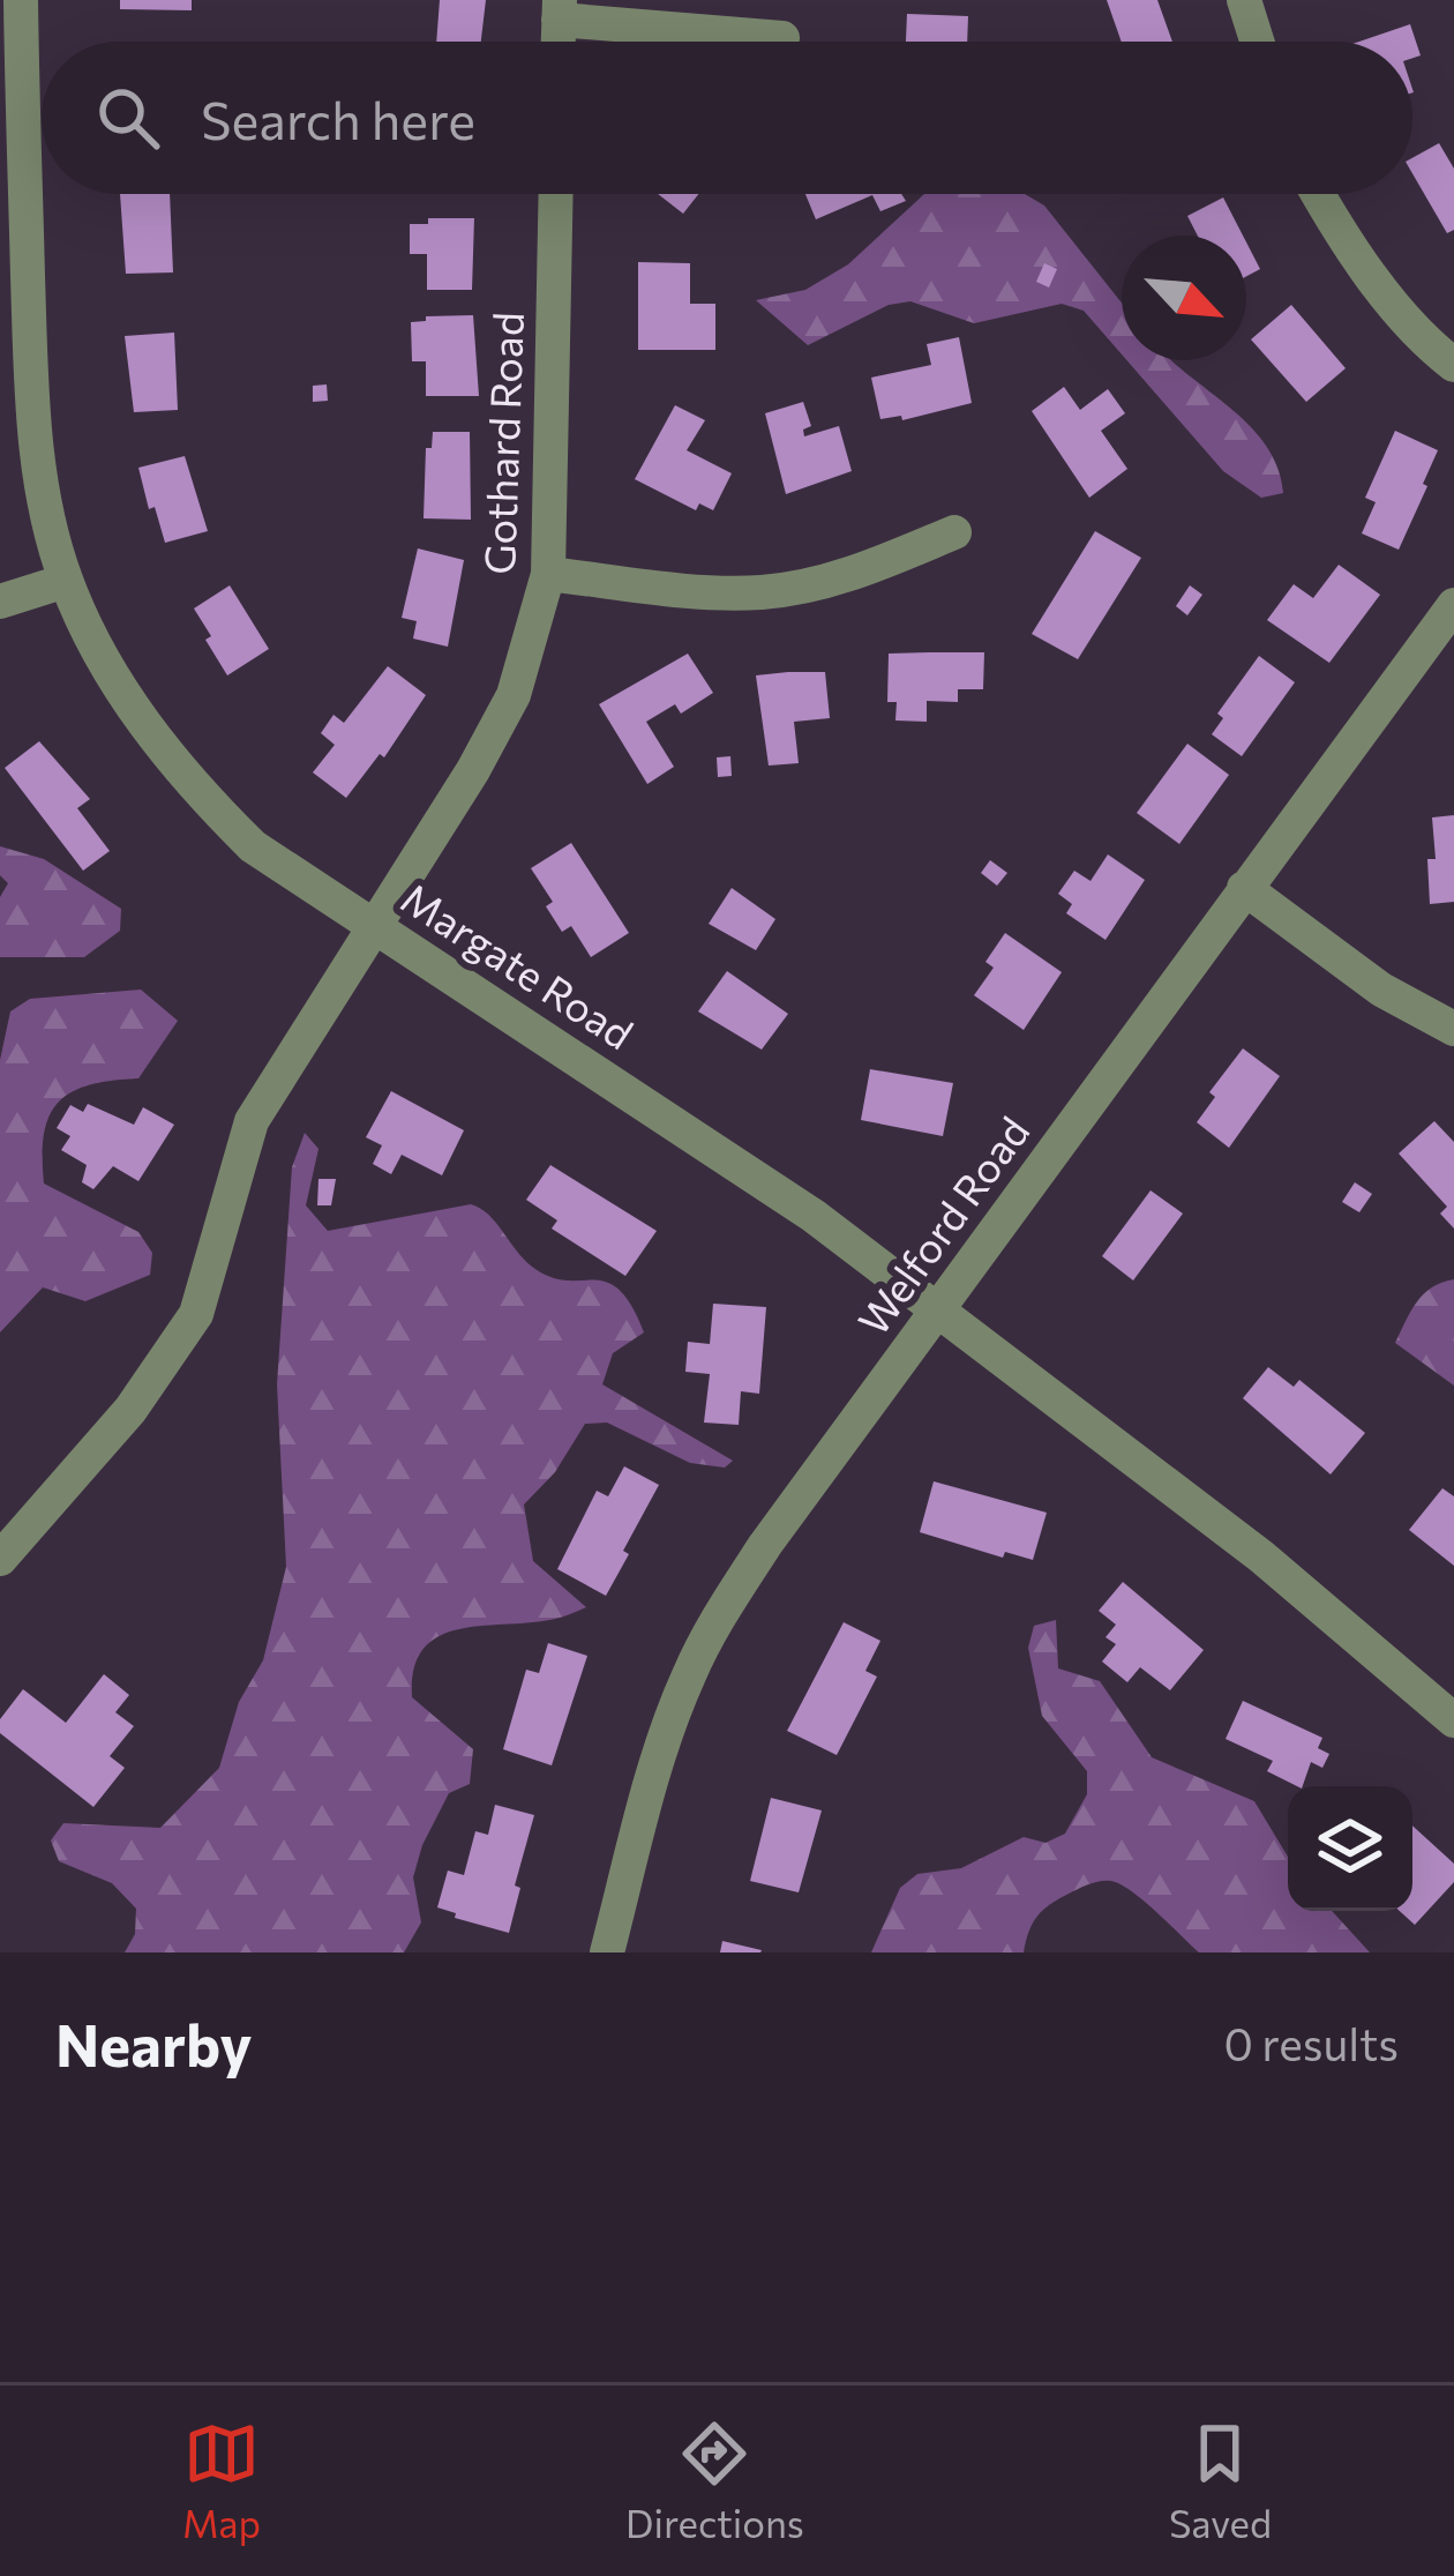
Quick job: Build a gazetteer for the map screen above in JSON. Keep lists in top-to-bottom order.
{
  "streets": {
    "street": ["Gothard Road", "Margate Road", "Welford Road"]
  },
  "crossings": [
    ["Gothard Road", "Margate Road"],
    ["Margate Road", "Welford Road"]
  ],
  "north": "bottom right",
  "page": {
    "search": "Search here",
    "heading": ["Nearby", "0 results"],
    "nav": ["Map", "Directions", "Saved"]
  }
}
